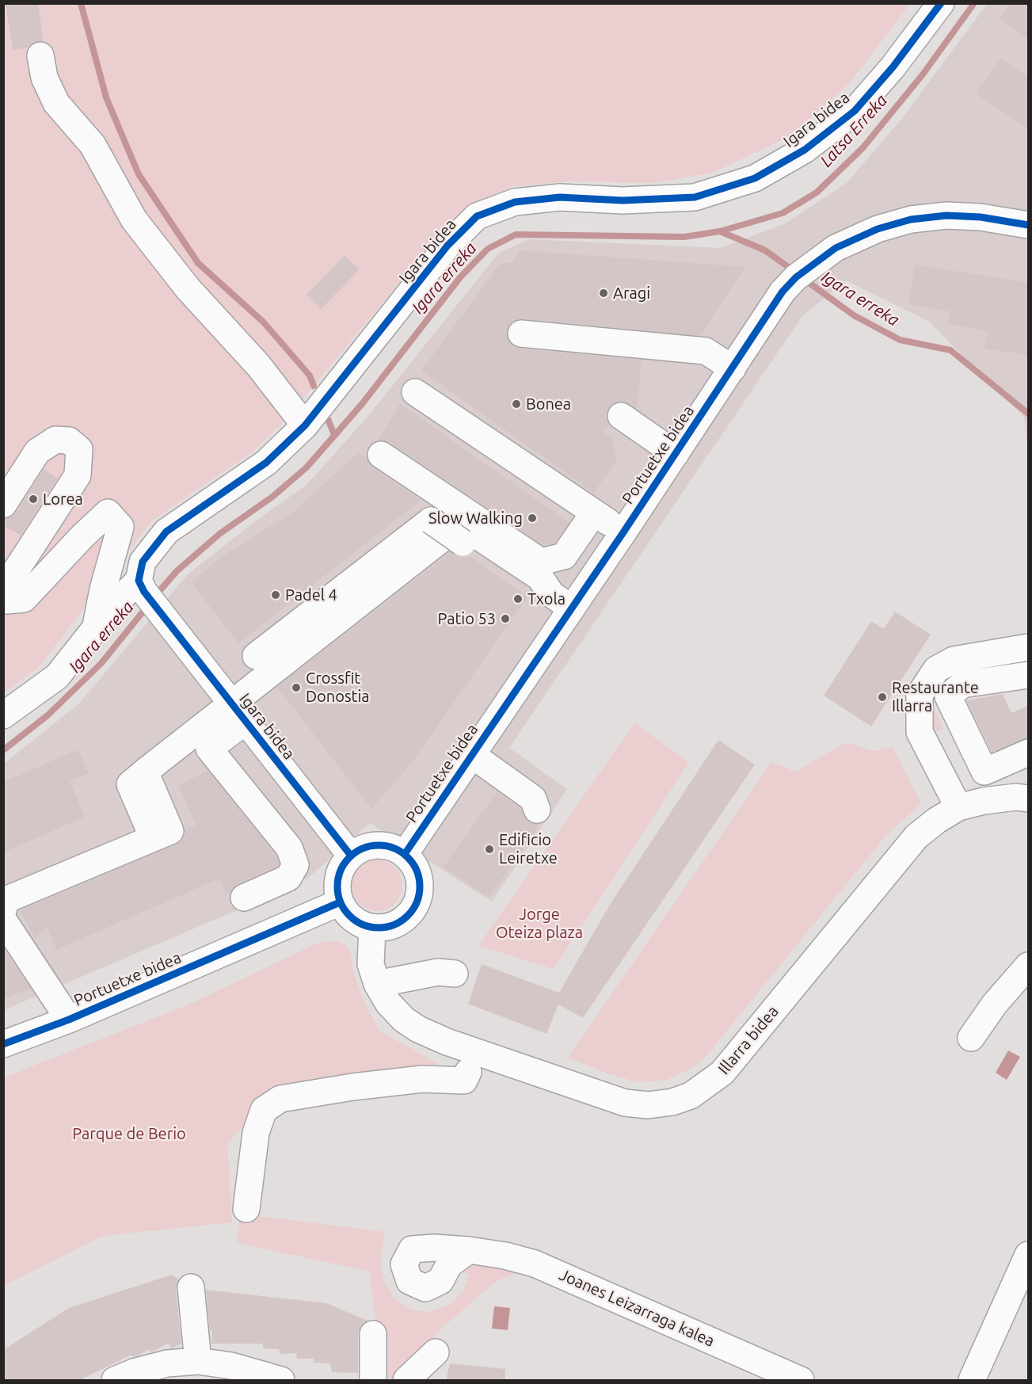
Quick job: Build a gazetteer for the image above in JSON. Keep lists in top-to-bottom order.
{
  "streets": {
    "street": [
      "Igara bidea",
      "Portuetxe bidea",
      "Illarra bidea",
      "Joanes Leizarraga kalea"
    ]
  },
  "crossings": [
    ["Igara bidea", "Portuetxe bidea"],
    ["Igara bidea", "Illarra bidea"],
    ["Portuetxe bidea", "Illarra bidea"]
  ],
  "water": ["Latsa Erreka", "Igara erreka"],
  "parks": ["Jorge Oteiza plaza", "Parque de Berio"],
  "places": [
    "Aragi",
    "Bonea",
    "Lorea",
    "Slow Walking",
    "Padel 4",
    "Txola",
    "Patio 53",
    "Crossfit Donostia",
    "Restaurante Illarra",
    "Edificio Leiretxe"
  ]
}
